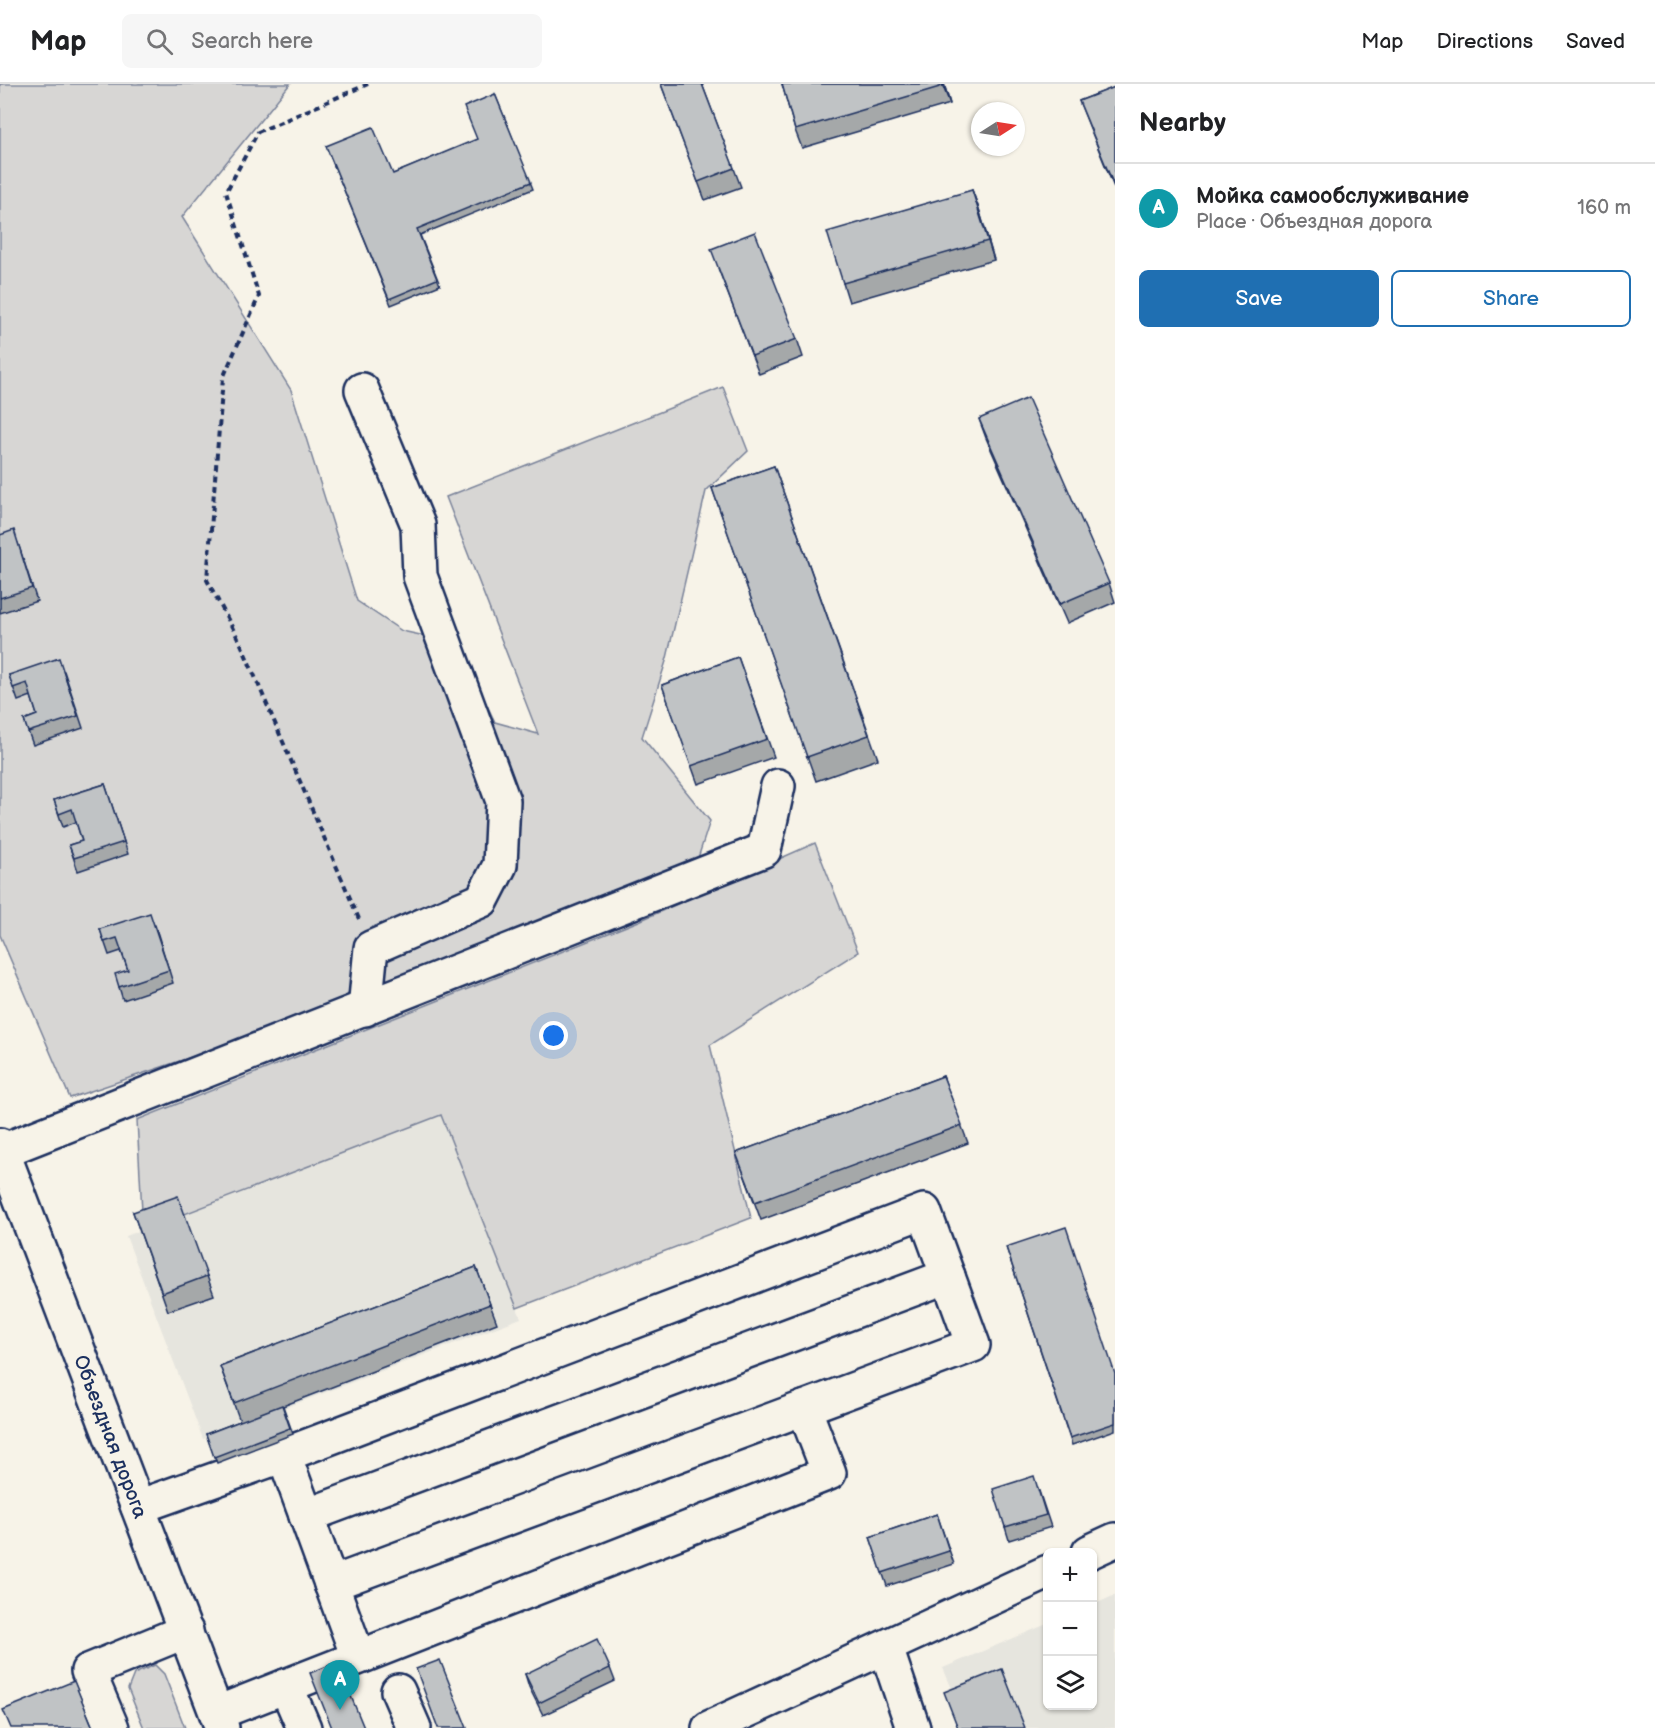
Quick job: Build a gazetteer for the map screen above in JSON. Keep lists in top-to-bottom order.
{
  "streets": {
    "street": ["Объездная дорога"]
  },
  "north": "right",
  "page": {
    "header": "Map",
    "search": "Search here",
    "nav": ["Map", "Directions", "Saved"],
    "heading": "Nearby",
    "list": [
      {
        "mark": "A",
        "name": "Мойка самообслуживание",
        "note": "Place · Объездная дорога",
        "value": "160 m"
      }
    ],
    "buttons": ["Save", "Share"],
    "map_buttons": ["+", "−"],
    "pins": "A"
  }
}
